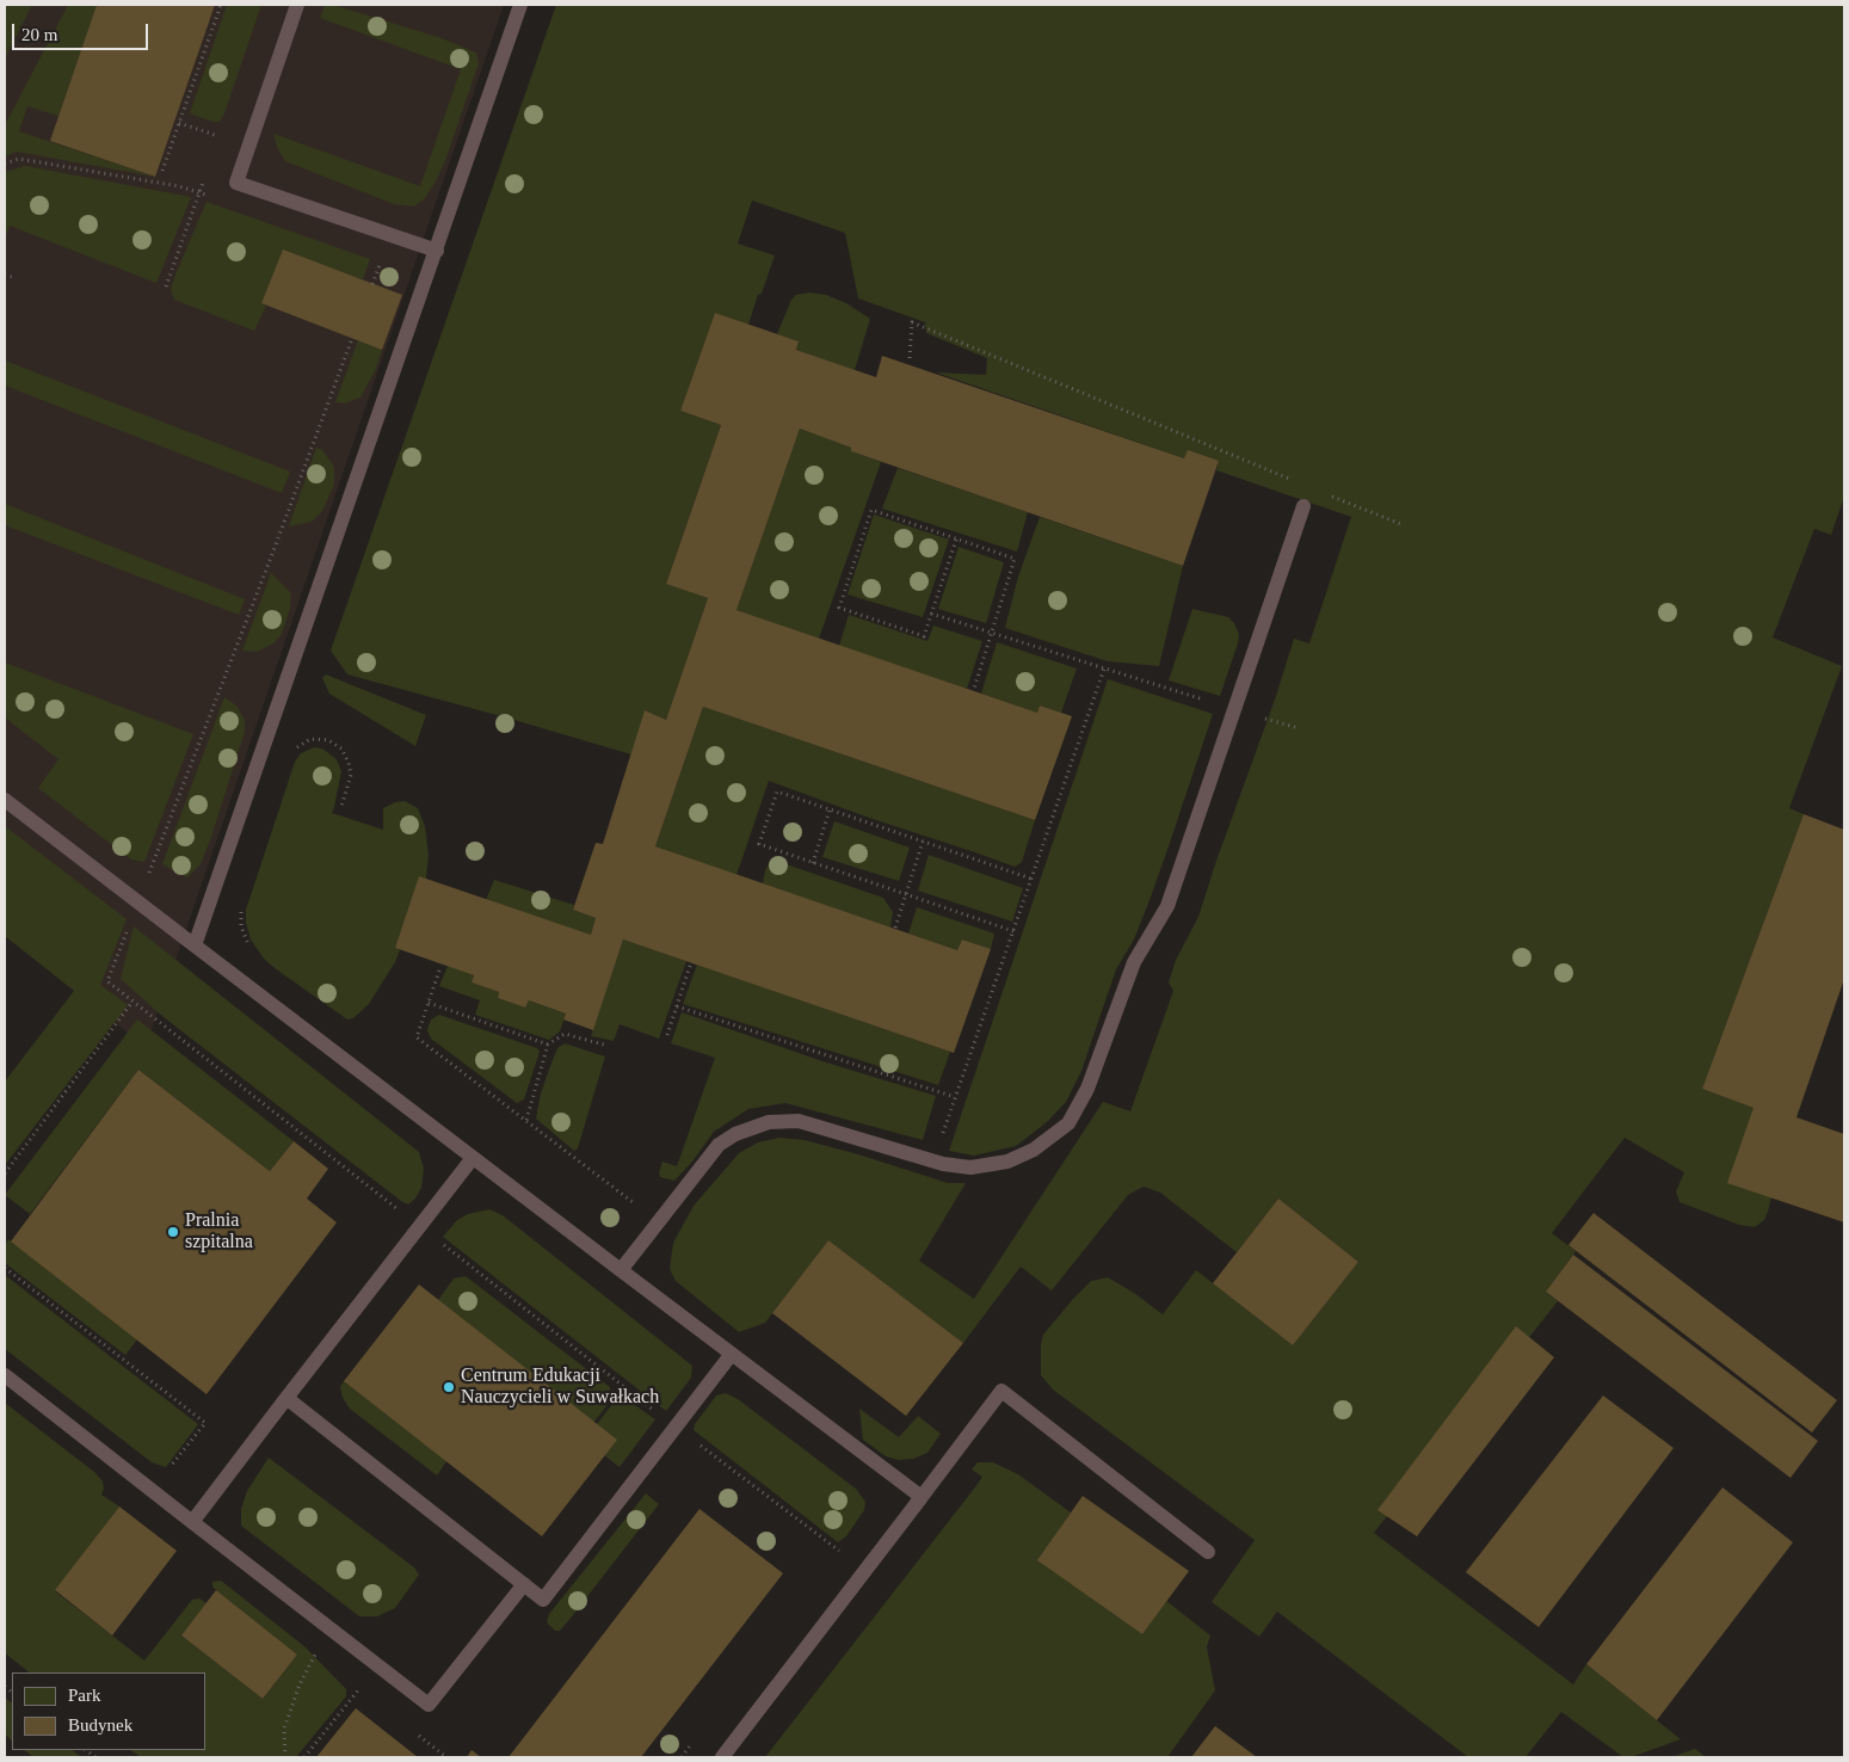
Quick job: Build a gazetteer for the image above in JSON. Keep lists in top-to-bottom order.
{
  "places": ["Pralnia szpitalna", "Centrum Edukacji Nauczycieli w Suwałkach"],
  "legend": ["Park", "Budynek"],
  "scale_bar": "20 m"
}
